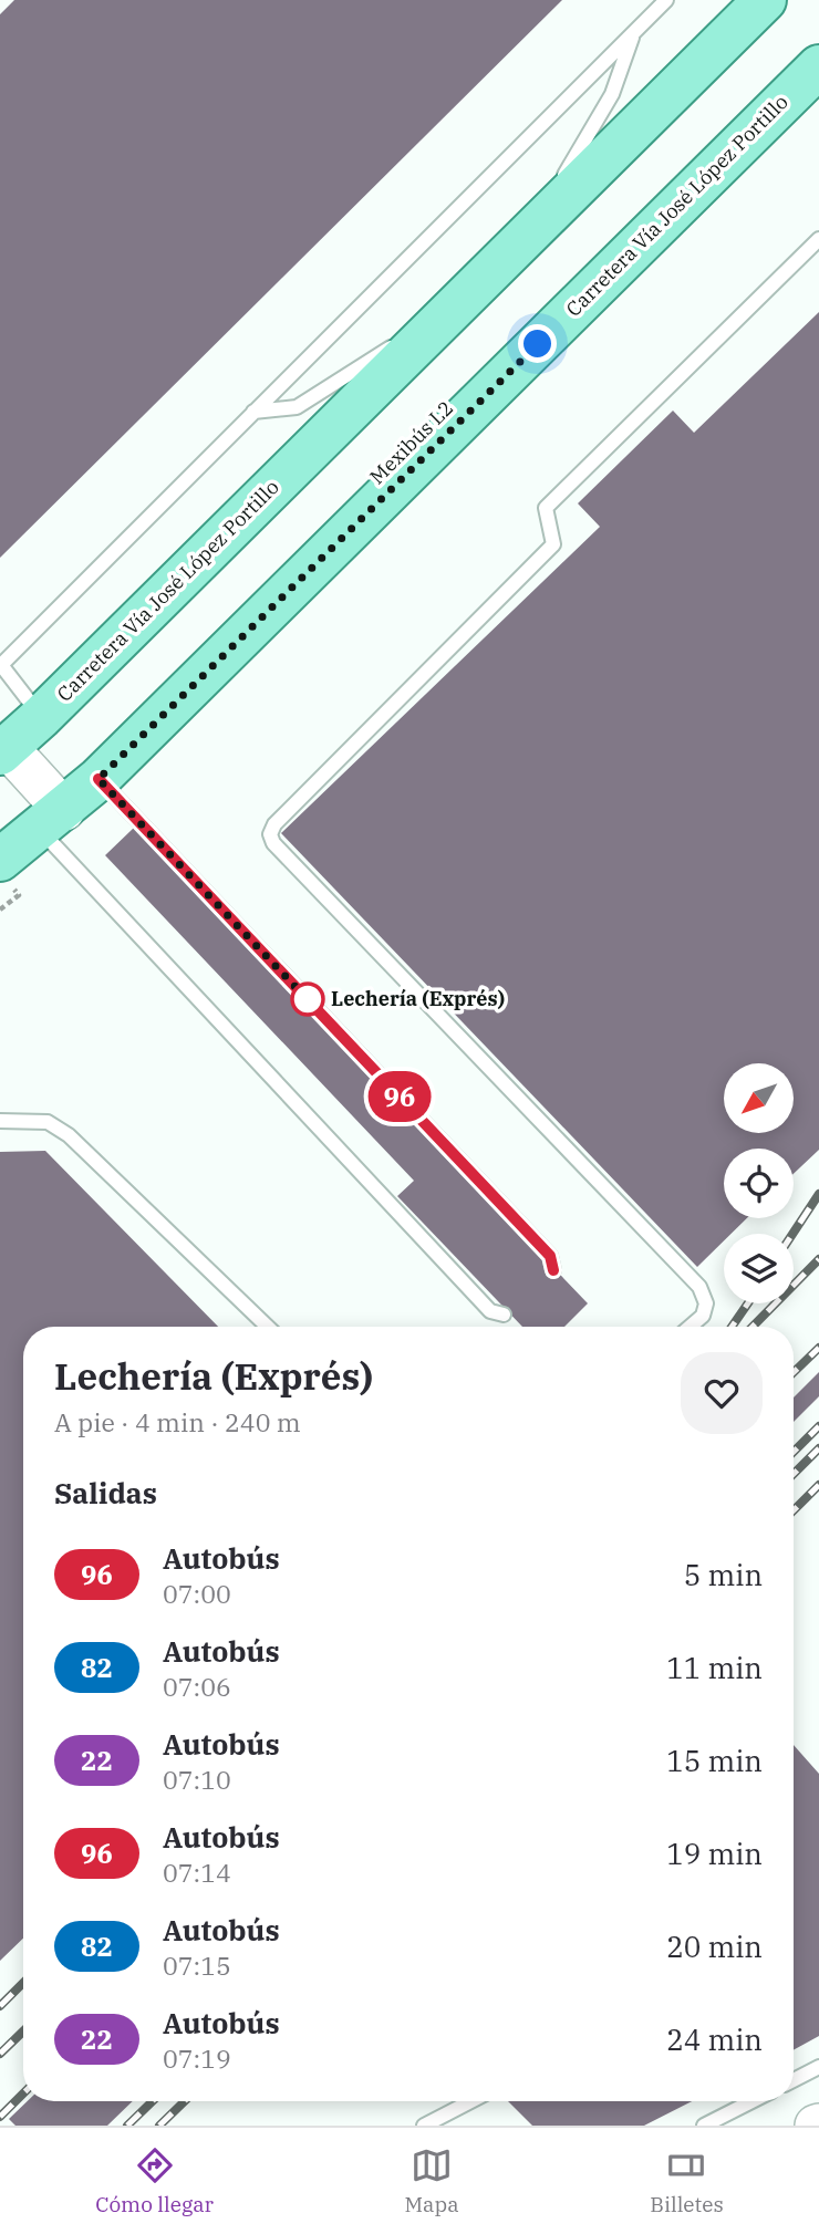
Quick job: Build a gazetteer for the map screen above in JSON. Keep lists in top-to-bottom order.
{
  "streets": {
    "main road": ["Carretera Vía José López Portillo"]
  },
  "places": ["Lechería (Exprés)"],
  "lines": ["bus line 96"],
  "north": "bottom left",
  "page": {
    "on_map": "96",
    "heading": [
      ["Lechería (Exprés)", "A pie · 4 min · 240 m"],
      "Salidas"
    ],
    "list": [
      {
        "mark": "96",
        "name": "Autobús",
        "note": "07:00",
        "value": "5 min"
      },
      {
        "mark": "82",
        "name": "Autobús",
        "note": "07:06",
        "value": "11 min"
      },
      {
        "mark": "22",
        "name": "Autobús",
        "note": "07:10",
        "value": "15 min"
      },
      {
        "mark": "96",
        "name": "Autobús",
        "note": "07:14",
        "value": "19 min"
      },
      {
        "mark": "82",
        "name": "Autobús",
        "note": "07:15",
        "value": "20 min"
      },
      {
        "mark": "22",
        "name": "Autobús",
        "note": "07:19",
        "value": "24 min"
      }
    ],
    "tabs": ["Cómo llegar", "Mapa", "Billetes"]
  }
}
